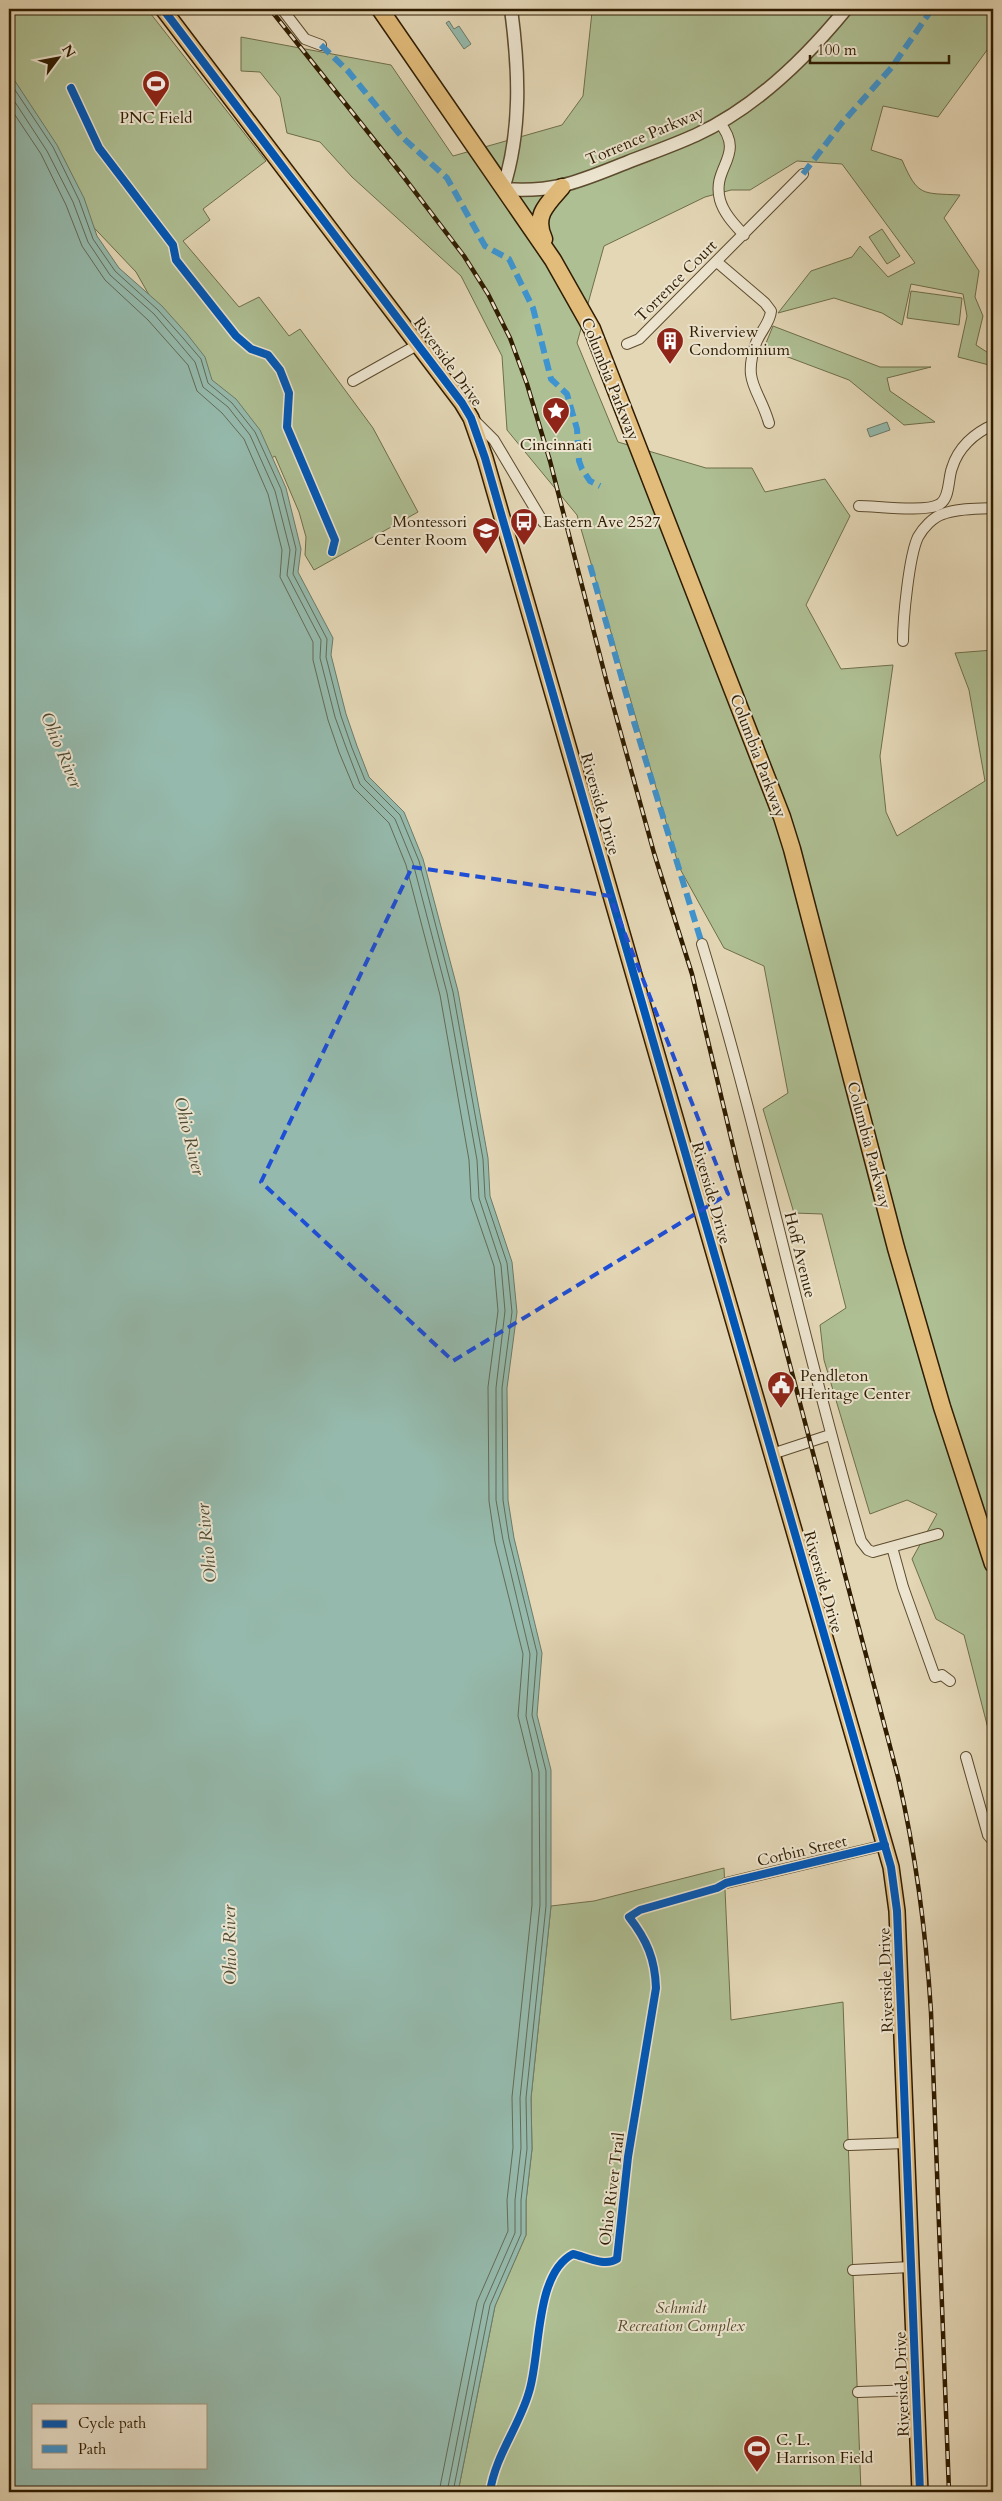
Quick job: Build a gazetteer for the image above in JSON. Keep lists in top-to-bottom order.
{
  "streets": {
    "highway": ["Columbia Parkway"],
    "main road": ["Riverside Drive"],
    "street": [
      "Torrence Parkway",
      "Torrence Court",
      "Hoff Avenue",
      "Corbin Street"
    ],
    "cycle path": ["Ohio River Trail"]
  },
  "crossings": [
    ["Torrence Parkway", "Columbia Parkway"],
    ["Riverside Drive", "Corbin Street"]
  ],
  "water": ["Ohio River"],
  "parks": ["Schmidt Recreation Complex"],
  "places": {
    "sports": ["PNC Field", "C. L. Harrison Field"],
    "building": ["Riverview Condominium"],
    "place": ["Cincinnati"],
    "bus stop": ["Eastern Ave 2527"],
    "school or university": ["Montessori Center Room"],
    "public building": ["Pendleton Heritage Center"]
  },
  "legend": ["Cycle path", "Path"],
  "scale_bar": "100 m",
  "north": "top right"
}
